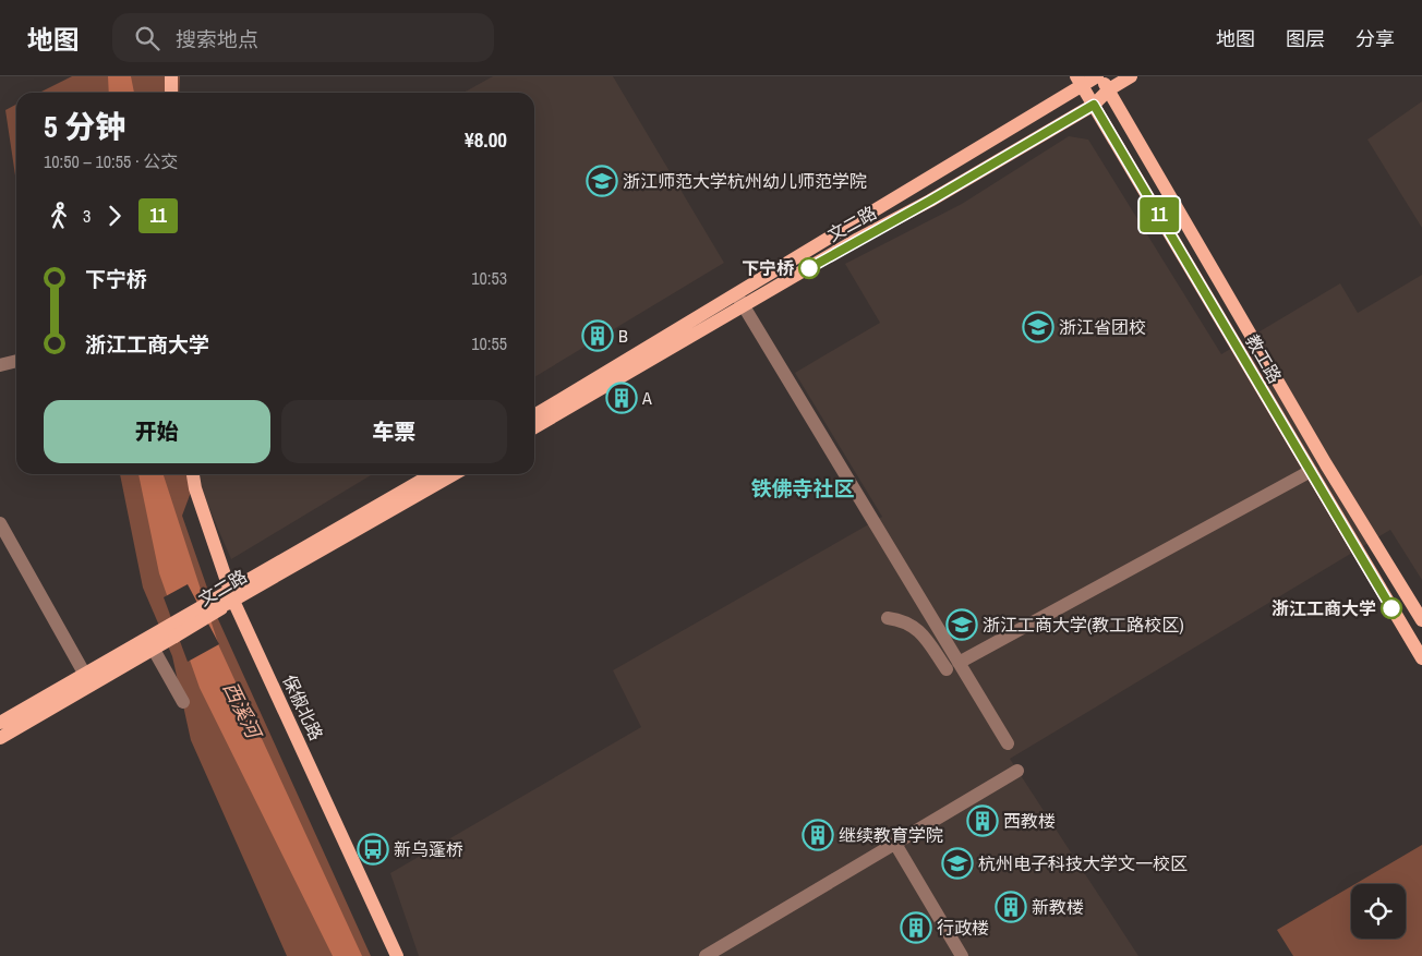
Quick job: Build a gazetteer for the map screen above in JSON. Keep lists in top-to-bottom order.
{
  "streets": {
    "main road": ["文二路", "教工路", "保俶北路"]
  },
  "crossings": [
    ["文二路", "教工路"],
    ["文二路", "保俶北路"]
  ],
  "districts": ["铁佛寺社区"],
  "water": ["西溪河"],
  "places": {
    "school or university": [
      "浙江师范大学杭州幼儿师范学院",
      "浙江省团校",
      "浙江工商大学(教工路校区)",
      "杭州电子科技大学文一校区"
    ],
    "other": ["下宁桥", "浙江工商大学"],
    "building": [
      "B",
      "A",
      "西教楼",
      "继续教育学院",
      "新教楼",
      "行政楼"
    ],
    "bus stop": ["新乌蓬桥"]
  },
  "lines": ["bus line 11"],
  "page": {
    "header": "地图",
    "search": "搜索地点",
    "nav": ["地图", "图层", "分享"],
    "on_map": "11",
    "heading": ["5 分钟", "10:50 – 10:55 · 公交", "¥8.00"],
    "legs": ["3", "11"],
    "list": [
      {
        "name": "下宁桥",
        "value": "10:53"
      },
      {
        "name": "浙江工商大学",
        "value": "10:55"
      }
    ],
    "buttons": ["开始", "车票"]
  }
}
